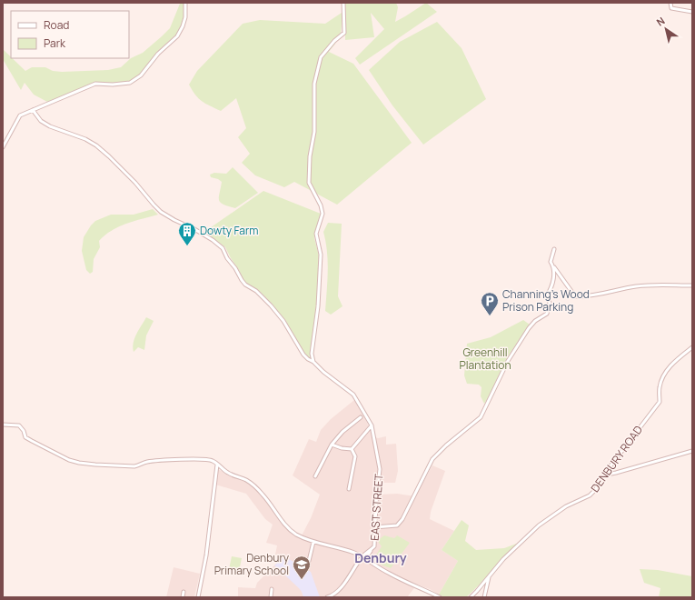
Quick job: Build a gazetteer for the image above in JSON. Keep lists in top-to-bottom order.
{
  "streets": {
    "street": ["DENBURY ROAD", "EAST STREET"]
  },
  "districts": ["Denbury"],
  "parks": ["Greenhill Plantation"],
  "places": {
    "building": ["Dowty Farm"],
    "parking": ["Channing's Wood Prison Parking"],
    "school or university": ["Denbury Primary School"]
  },
  "legend": ["Road", "Park"],
  "north": "top left"
}
